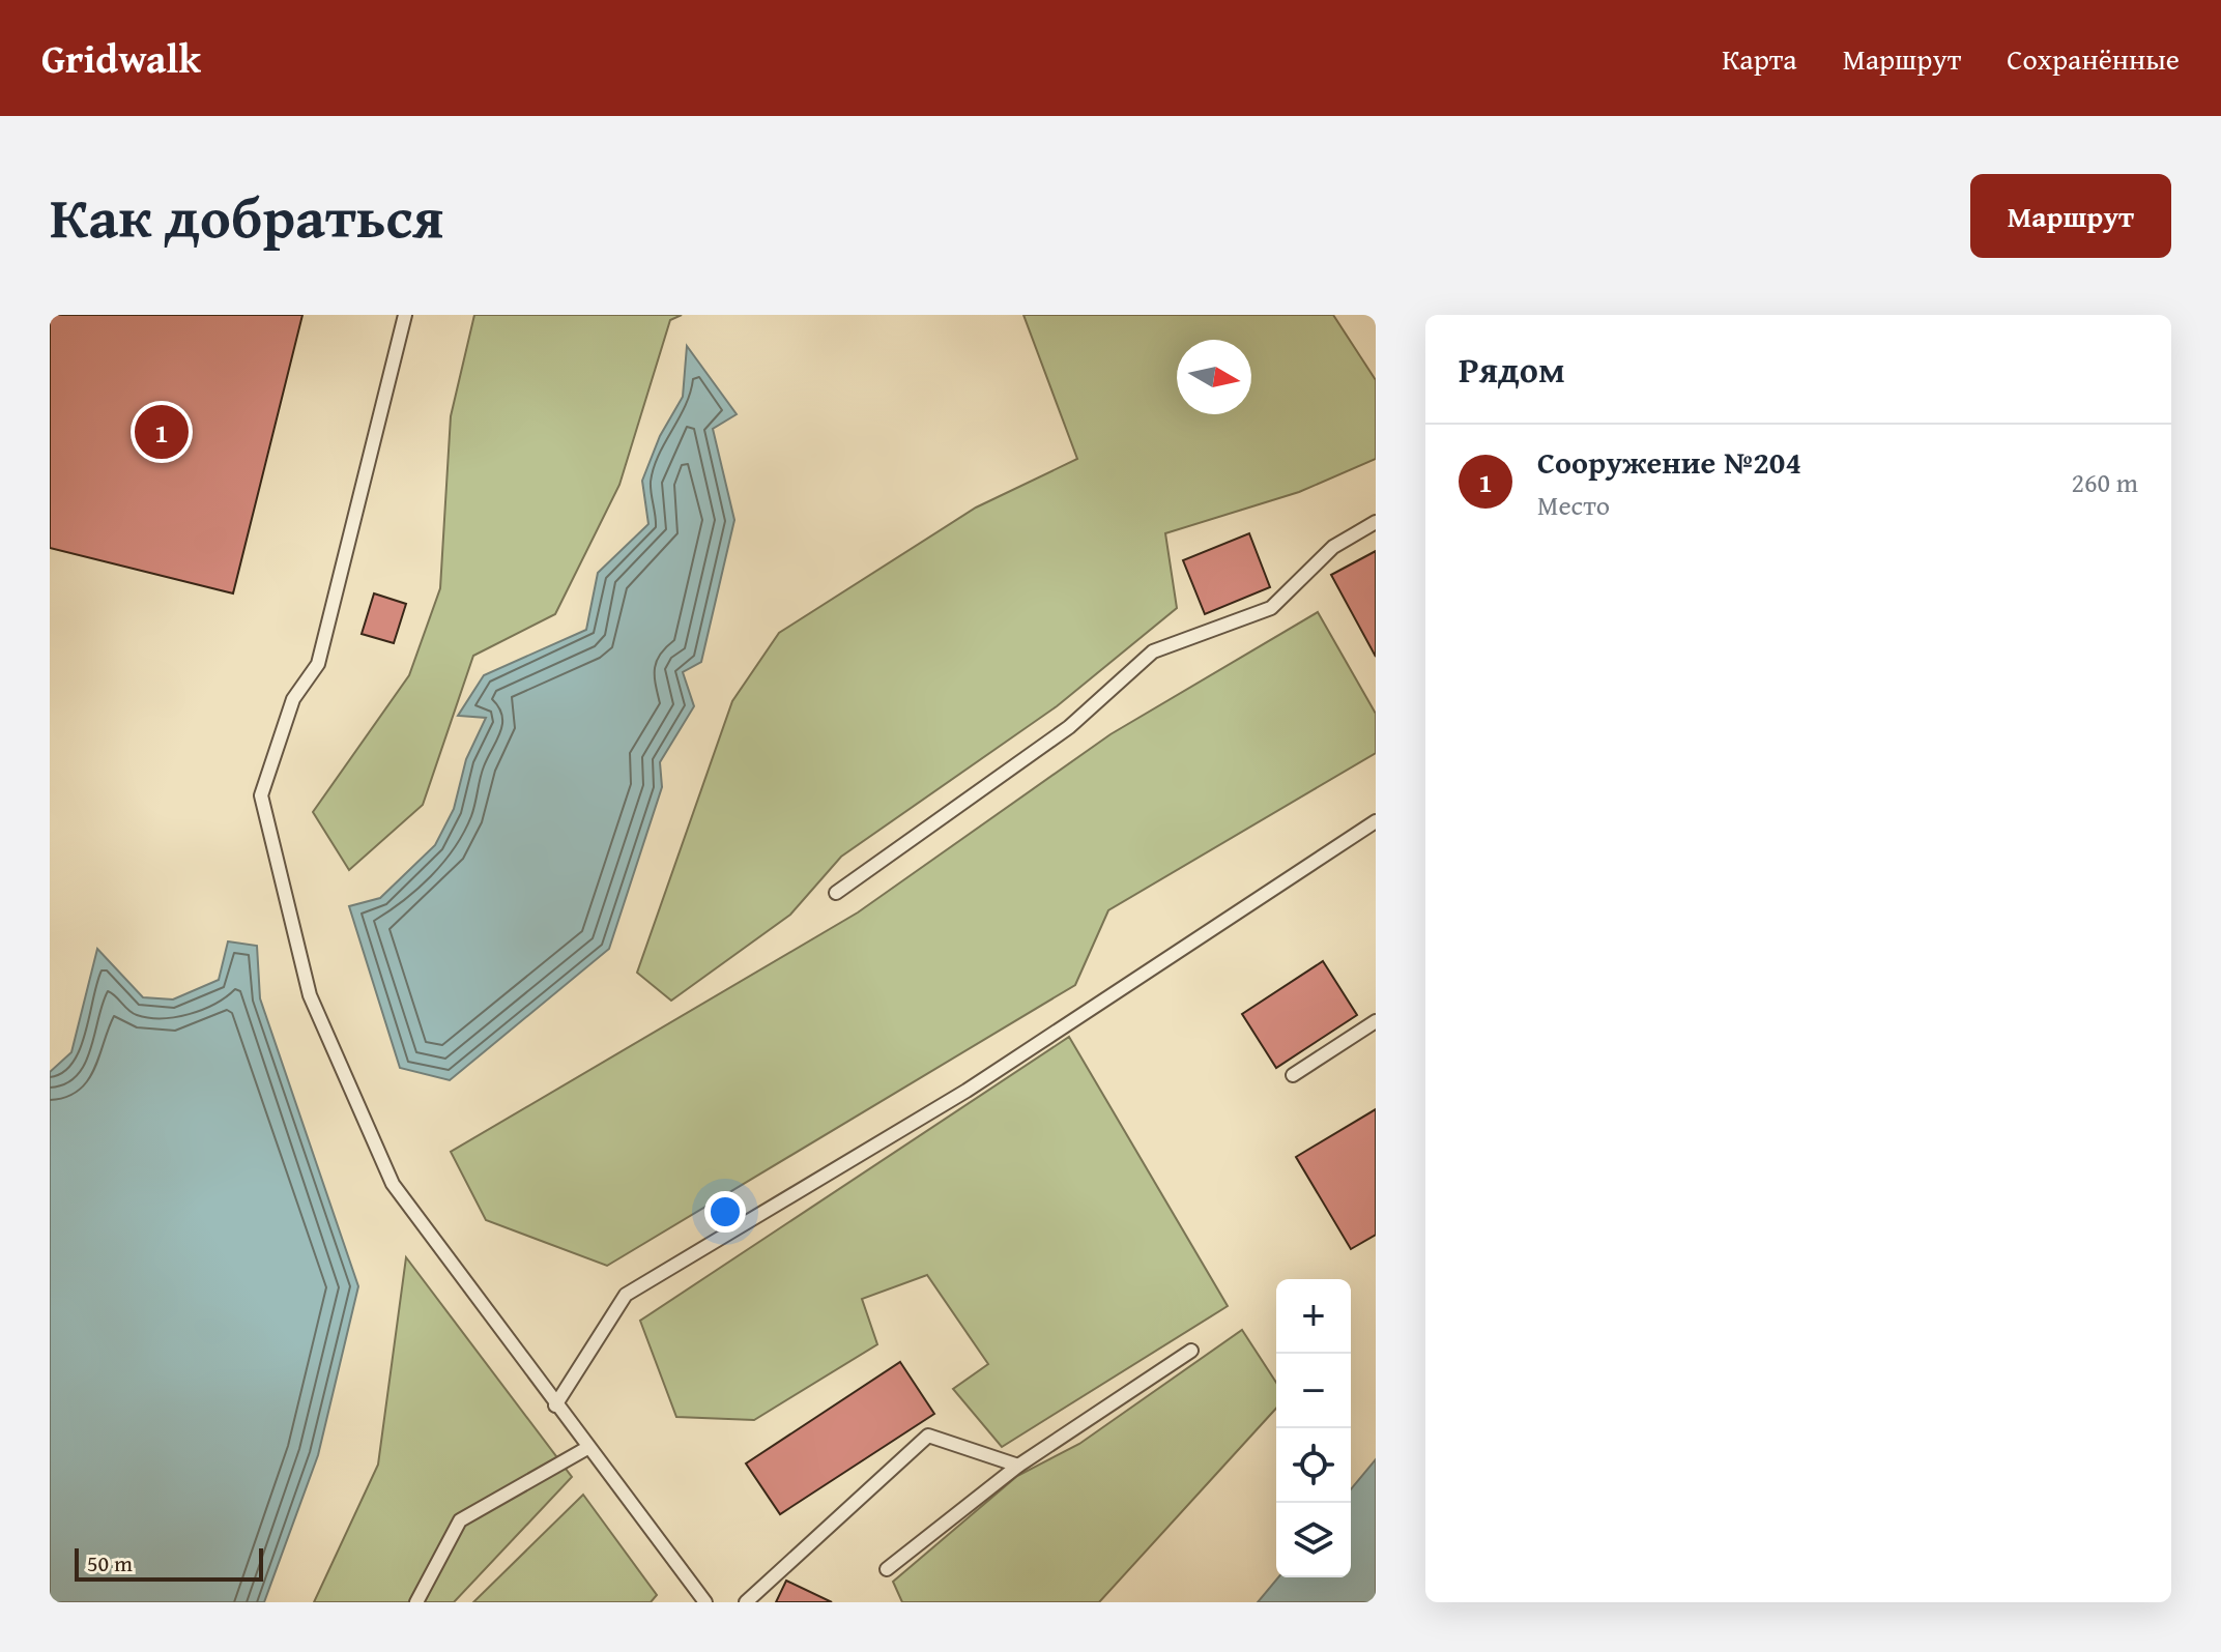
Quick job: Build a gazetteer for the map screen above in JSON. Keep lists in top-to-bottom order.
{
  "scale_bar": "50 m",
  "north": "right",
  "page": {
    "header": "Gridwalk",
    "nav": ["Карта", "Маршрут", "Сохранённые"],
    "title": "Как добраться",
    "buttons": "Маршрут",
    "heading": "Рядом",
    "pins": "1",
    "list": [
      {
        "mark": "1",
        "name": "Сооружение №204",
        "note": "Место",
        "value": "260 m"
      }
    ],
    "map_buttons": ["+", "−"],
    "scale": "50 m"
  }
}
